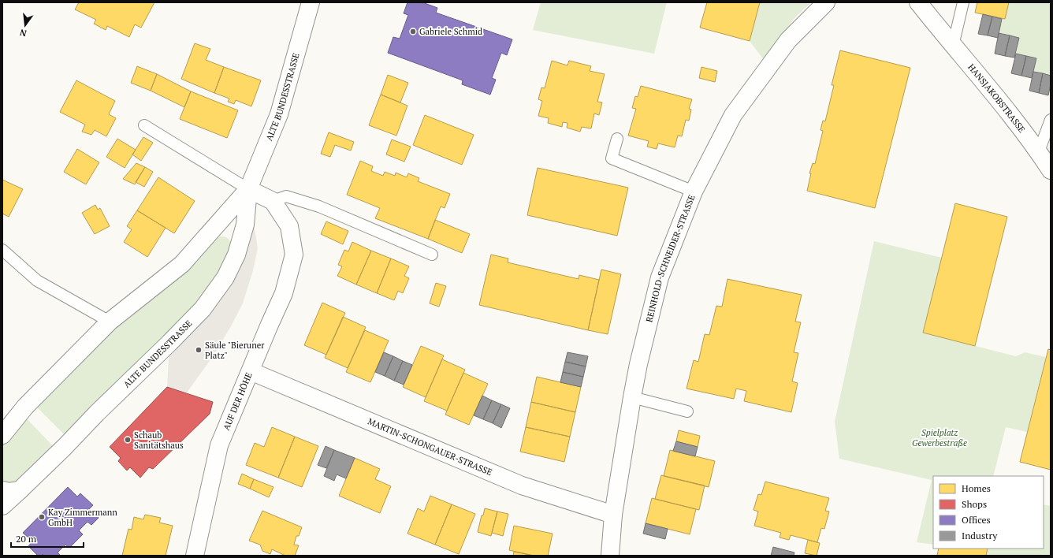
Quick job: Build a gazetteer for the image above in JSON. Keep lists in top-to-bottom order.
{
  "streets": {
    "street": [
      "ALTE BUNDESSTRASSE",
      "HANSJAKOBSTRASSE",
      "REINHOLD-SCHNEIDER-STRASSE",
      "AUF DER HÖHE",
      "MARTIN-SCHONGAUER-STRASSE"
    ]
  },
  "crossings": [
    ["REINHOLD-SCHNEIDER-STRASSE", "MARTIN-SCHONGAUER-STRASSE"],
    ["AUF DER HÖHE", "MARTIN-SCHONGAUER-STRASSE"]
  ],
  "parks": ["Spielplatz Gewerbestraße"],
  "places": [
    "Gabriele Schmid",
    "Säule \"Bieruner Platz\"",
    "Schaub Sanitätshaus",
    "Kay Zimmermann GmbH"
  ],
  "legend": [
    "Homes",
    "Shops",
    "Offices",
    "Industry"
  ],
  "scale_bar": "20 m",
  "north": "bottom"
}
